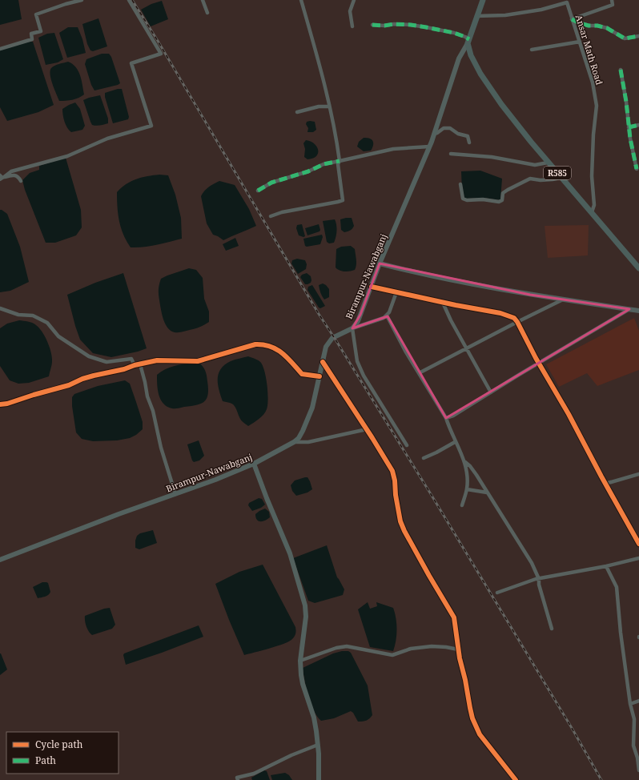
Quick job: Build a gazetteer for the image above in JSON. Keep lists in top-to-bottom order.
{
  "streets": {
    "main road": ["R585"],
    "street": ["Ansar Math Road", "Birampur-Nawabganj"]
  },
  "crossings": [
    ["Ansar Math Road", "R585"],
    ["R585", "Birampur-Nawabganj"]
  ],
  "legend": ["Cycle path", "Path"]
}
